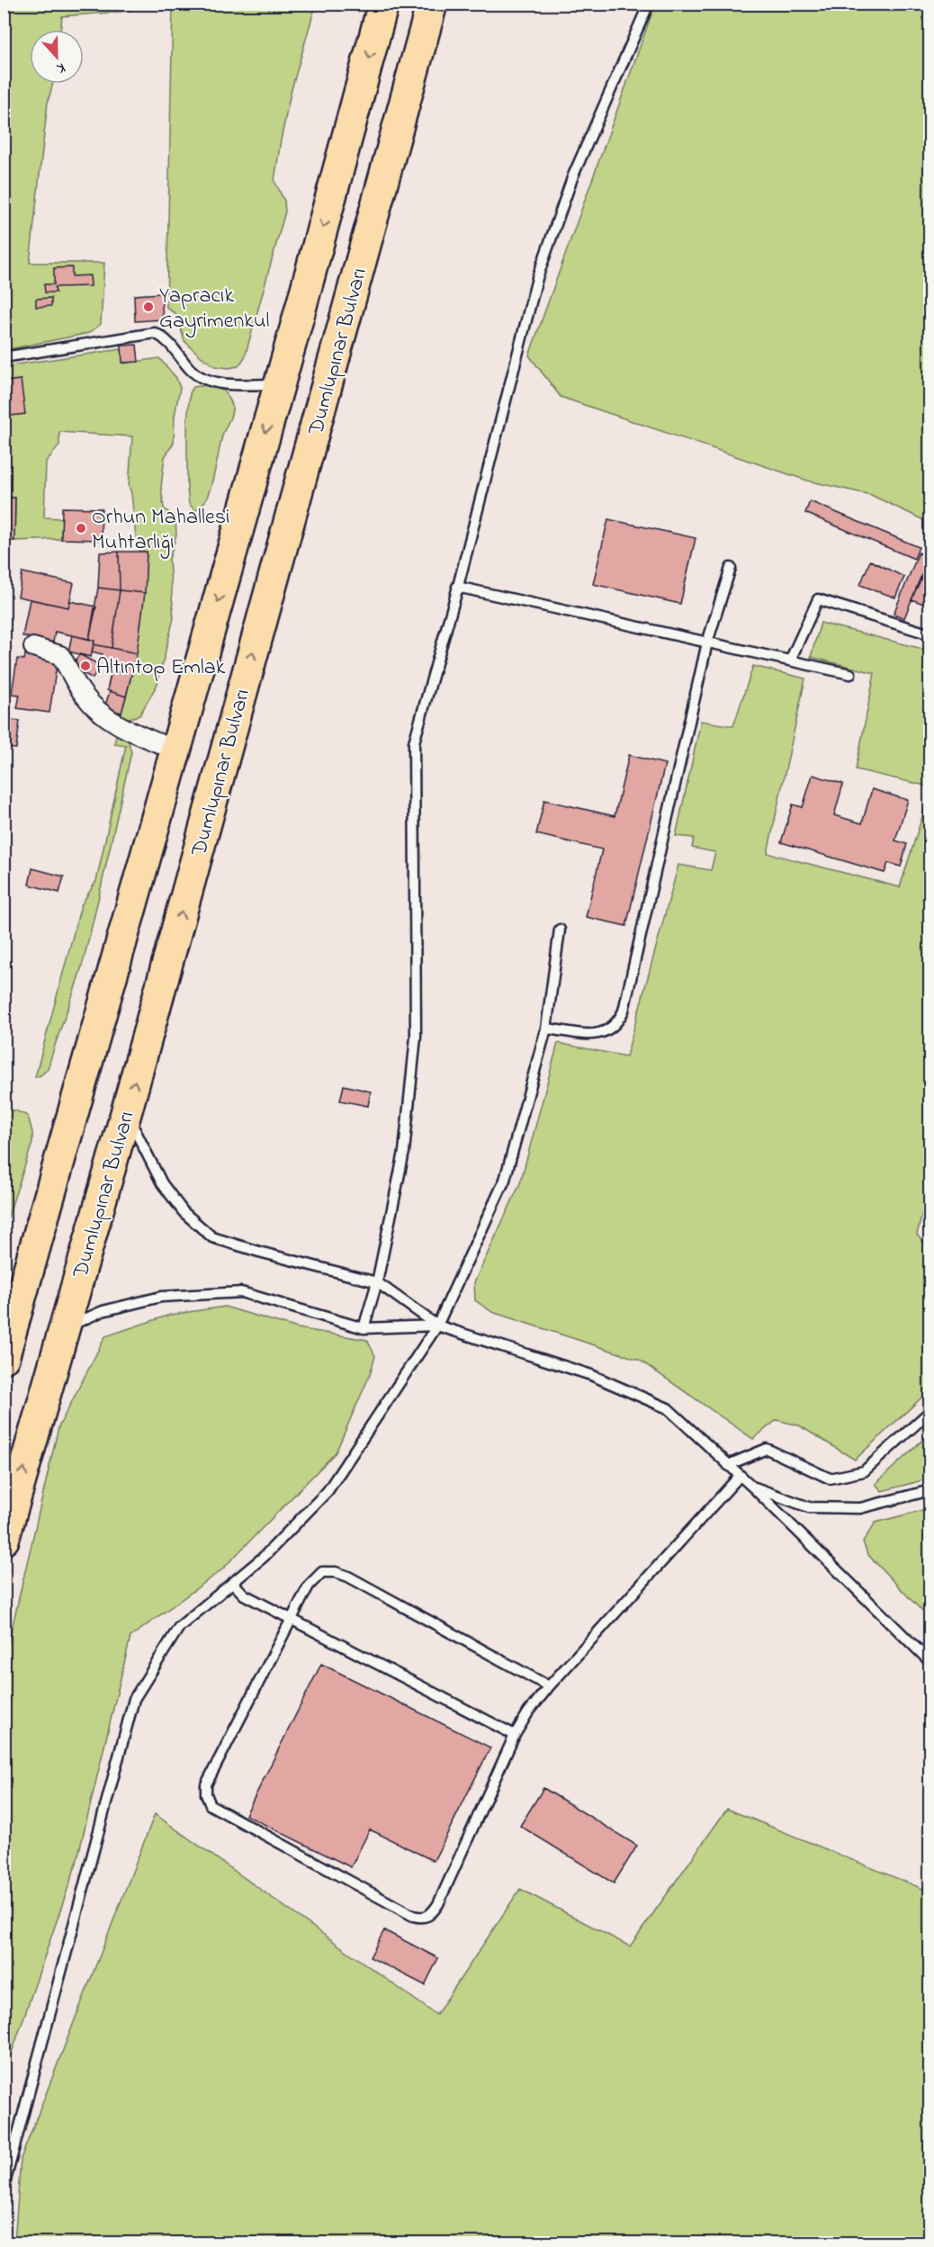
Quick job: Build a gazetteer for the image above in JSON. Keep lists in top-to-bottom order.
{
  "streets": {
    "highway": ["Dumlupınar Bulvarı"]
  },
  "places": ["Yapracık Gayrimenkul", "Orhun Mahallesi Muhtarlığı", "Altıntop Emlak"],
  "north": "bottom"
}
